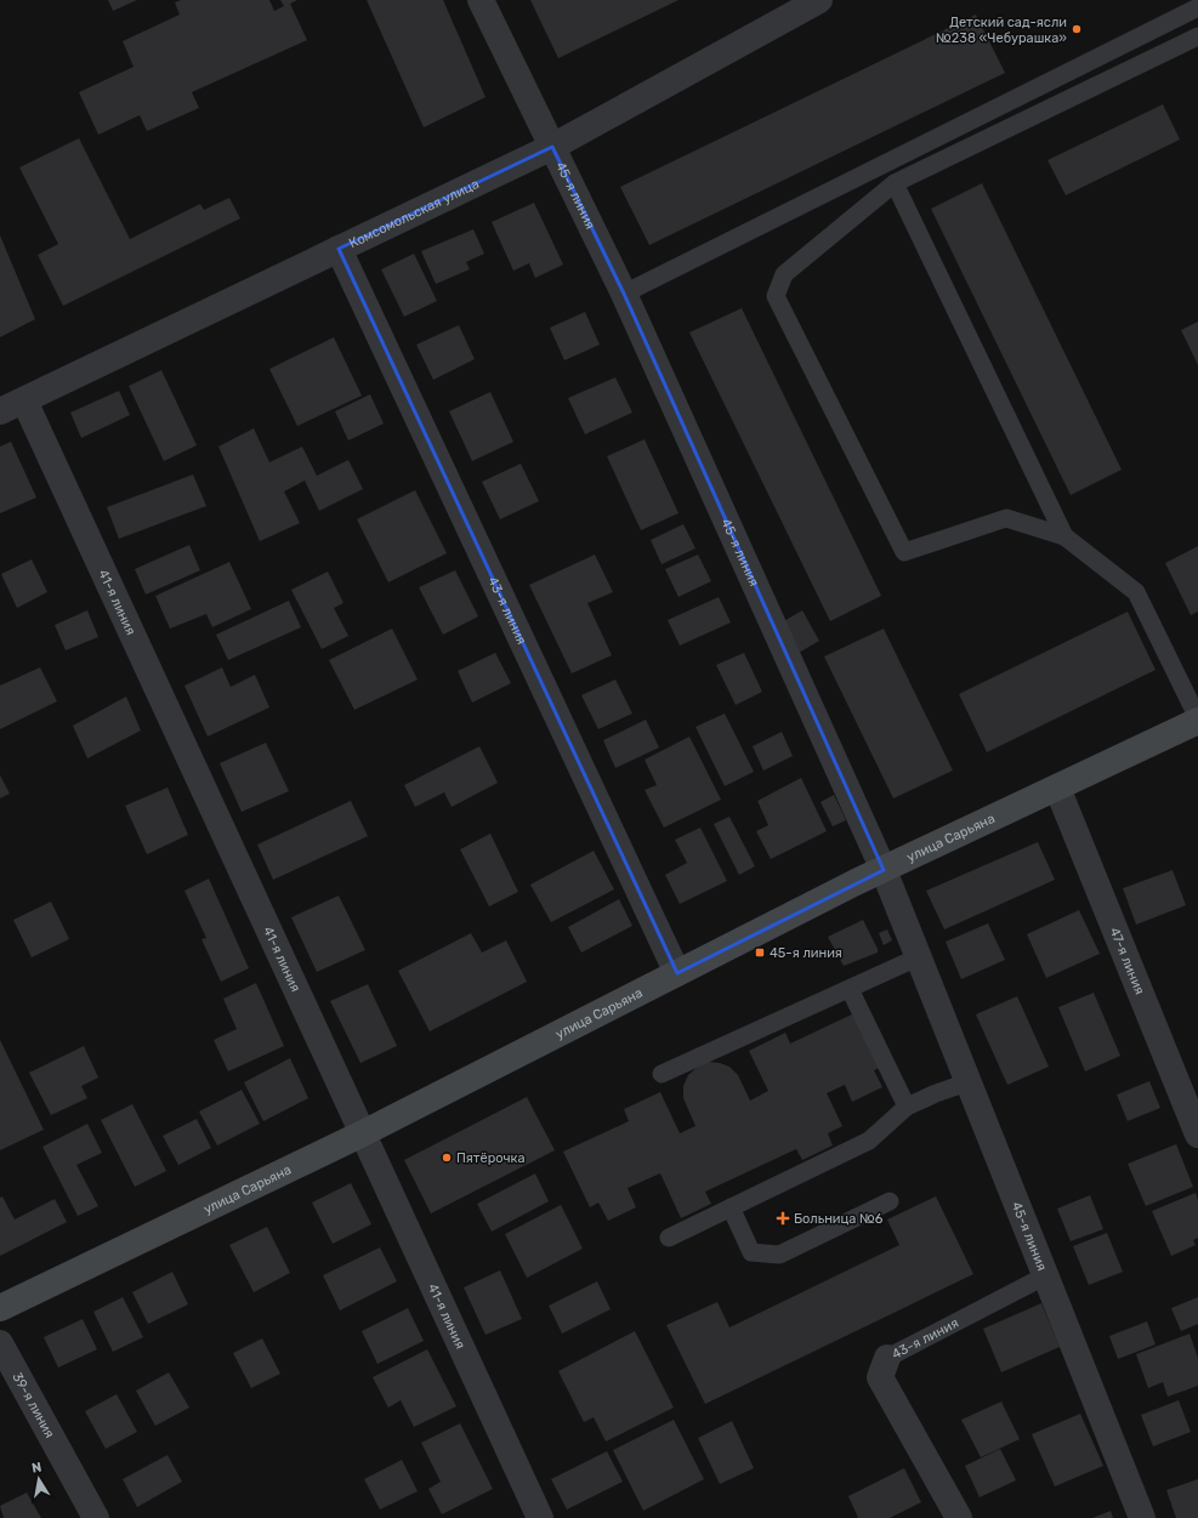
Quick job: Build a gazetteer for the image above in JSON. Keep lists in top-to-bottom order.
{
  "streets": {
    "main road": ["улица Сарьяна"],
    "street": [
      "45-я линия",
      "Комсомольская улица",
      "41-я линия",
      "43-я линия",
      "47-я линия",
      "39-я линия"
    ]
  },
  "crossings": [
    ["45-я линия", "Комсомольская улица"],
    ["45-я линия", "43-я линия"],
    ["45-я линия", "улица Сарьяна"],
    ["Комсомольская улица", "41-я линия"],
    ["Комсомольская улица", "43-я линия"],
    ["41-я линия", "улица Сарьяна"],
    ["43-я линия", "улица Сарьяна"],
    ["улица Сарьяна", "47-я линия"]
  ],
  "places": {
    "other": ["Детский сад-ясли №238 «Чебурашка»", "Пятёрочка"],
    "transit": ["45-я линия"],
    "health": ["Больница №6"]
  },
  "north": "top"
}
